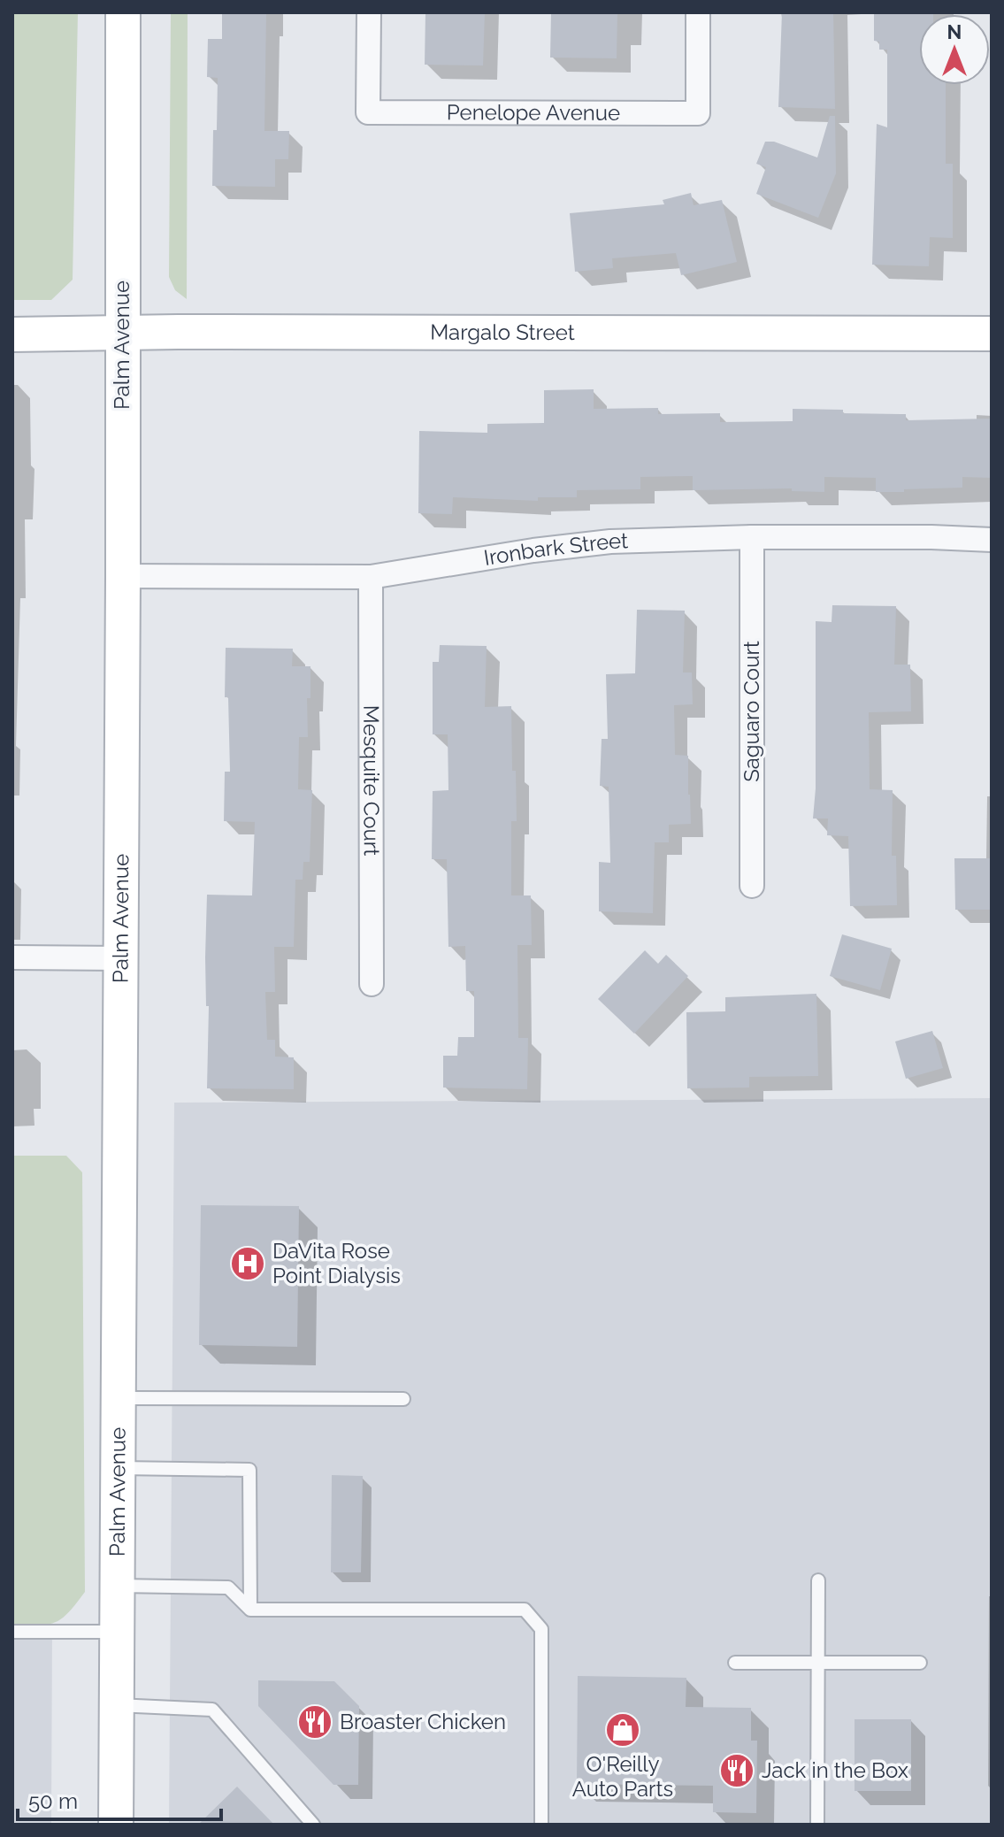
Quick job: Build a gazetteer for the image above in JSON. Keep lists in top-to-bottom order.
{
  "streets": {
    "main road": ["Margalo Street", "Palm Avenue"],
    "street": [
      "Penelope Avenue",
      "Ironbark Street",
      "Saguaro Court",
      "Mesquite Court"
    ]
  },
  "crossings": [
    ["Margalo Street", "Palm Avenue"],
    ["Palm Avenue", "Ironbark Street"],
    ["Ironbark Street", "Saguaro Court"],
    ["Ironbark Street", "Mesquite Court"]
  ],
  "places": {
    "hospital": ["DaVita Rose Point Dialysis"],
    "restaurant": ["Broaster Chicken", "Jack in the Box"],
    "shop": ["O'Reilly Auto Parts"]
  },
  "scale_bar": "50 m",
  "north": "top"
}
